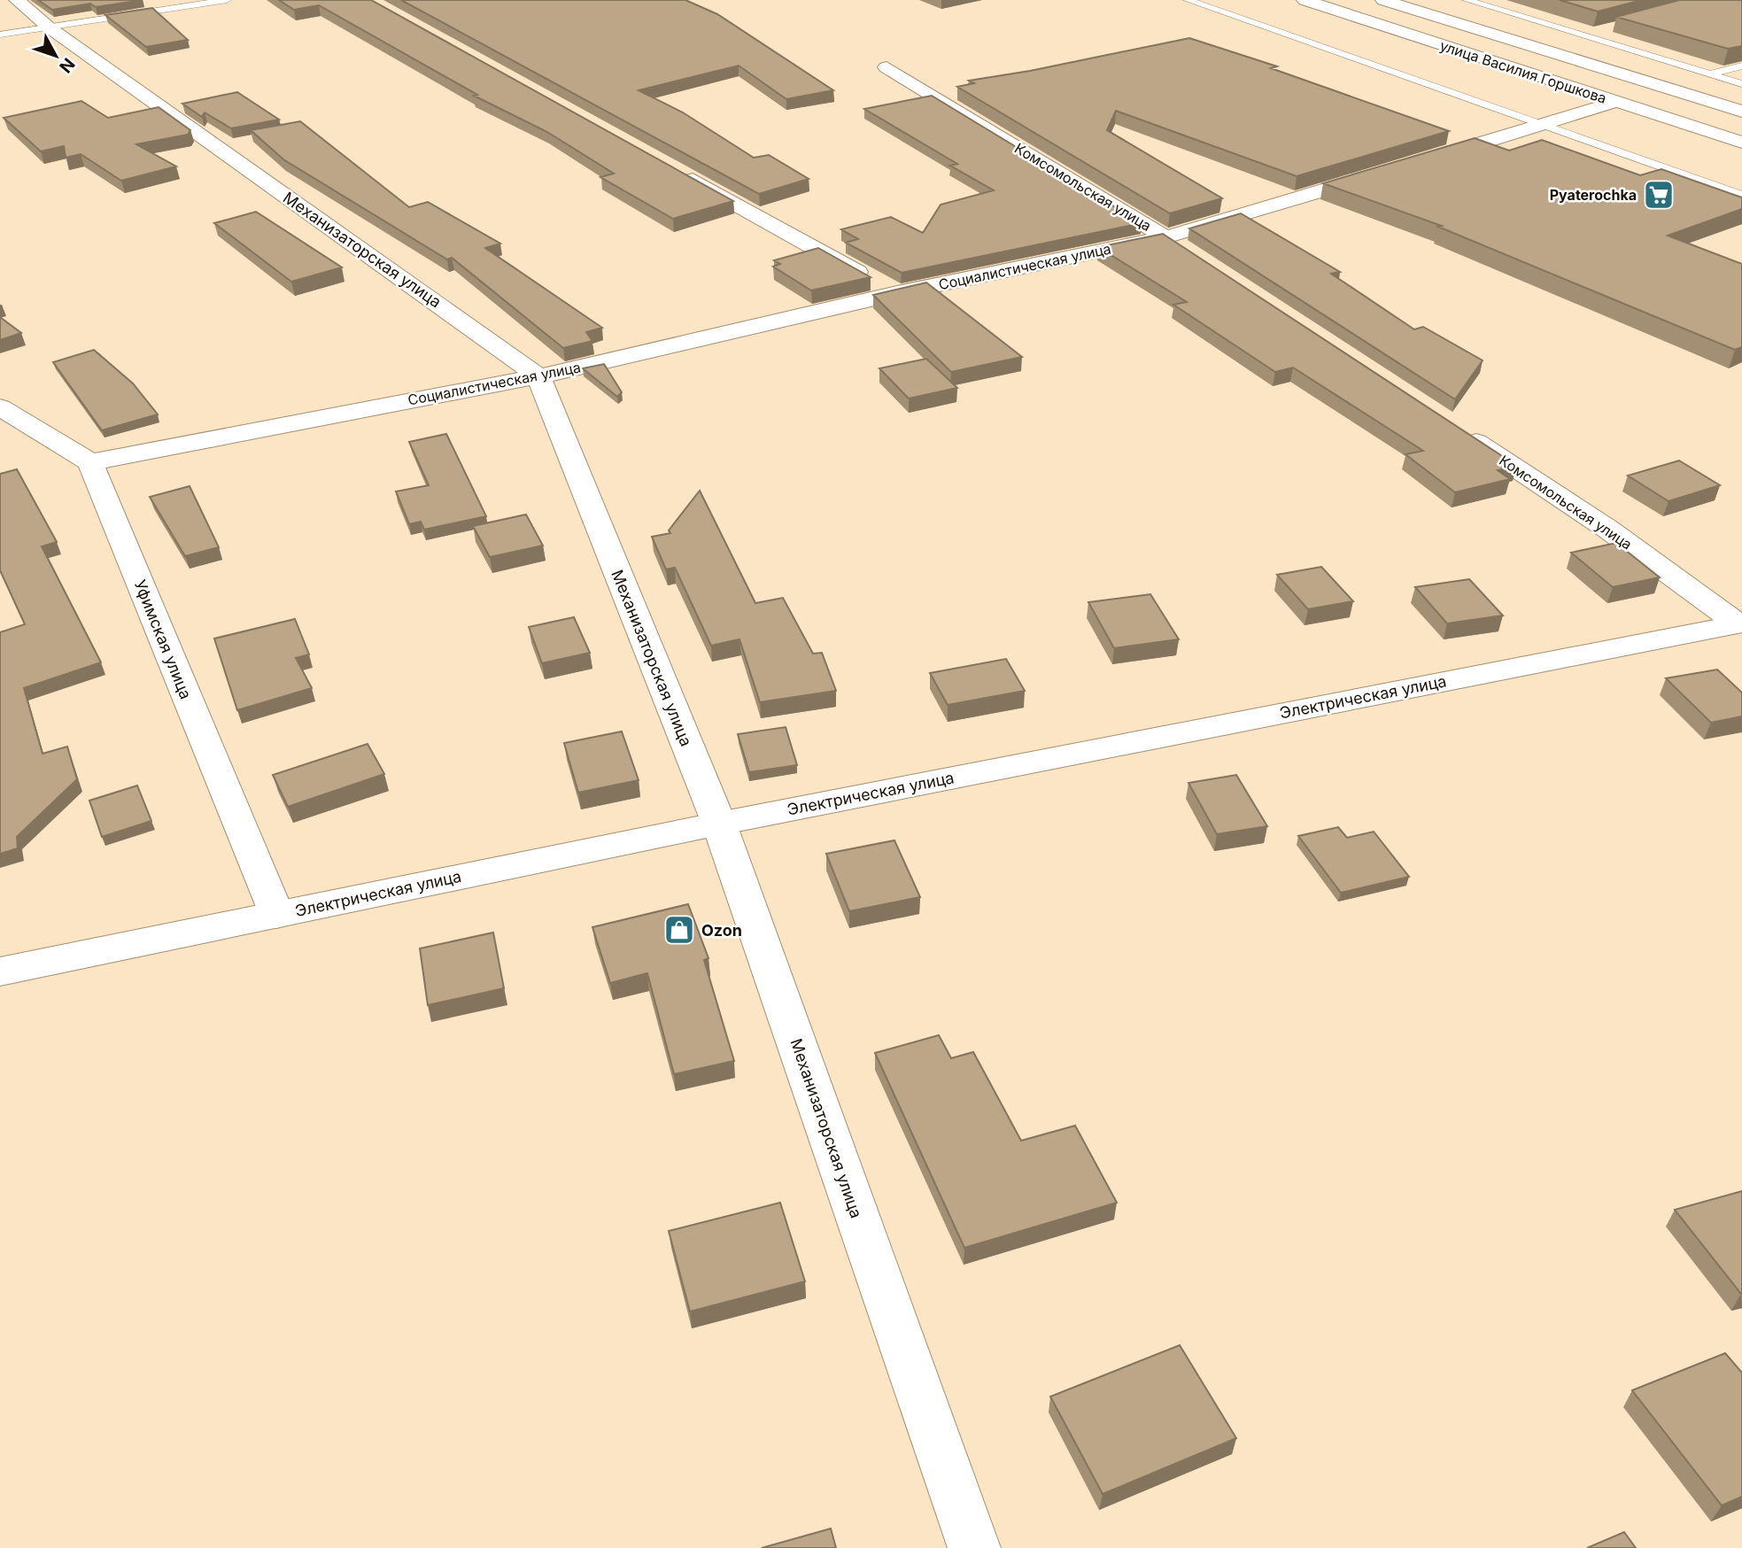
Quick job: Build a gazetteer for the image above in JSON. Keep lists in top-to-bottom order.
{
  "streets": {
    "street": [
      "улица Василия Горшкова",
      "Комсомольская улица",
      "Механизаторская улица",
      "Социалистическая улица",
      "Уфимская улица",
      "Электрическая улица"
    ]
  },
  "crossings": [
    ["Комсомольская улица", "Социалистическая улица"],
    ["Комсомольская улица", "Электрическая улица"],
    ["Механизаторская улица", "Социалистическая улица"],
    ["Механизаторская улица", "Электрическая улица"],
    ["Социалистическая улица", "Уфимская улица"],
    ["Уфимская улица", "Электрическая улица"]
  ],
  "places": {
    "supermarket": ["Pyaterochka"],
    "shop": ["Ozon"]
  },
  "north": "bottom right"
}
